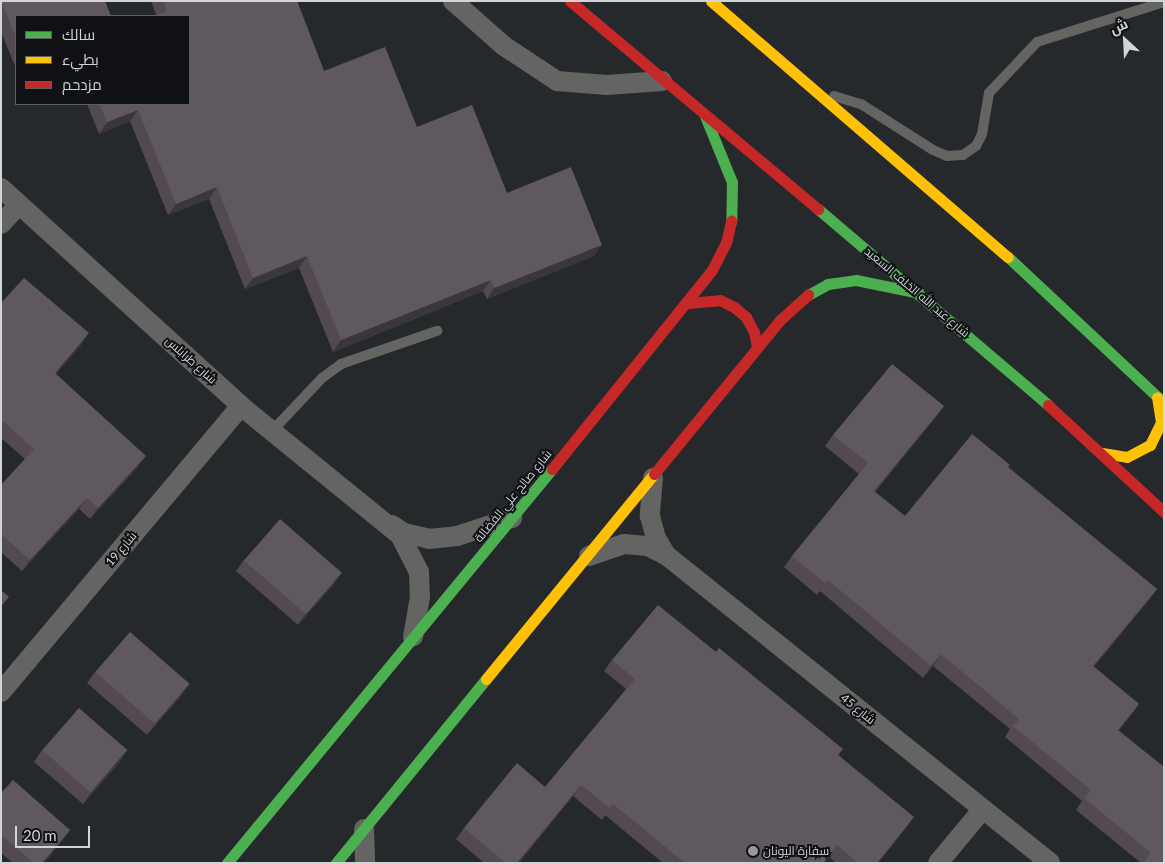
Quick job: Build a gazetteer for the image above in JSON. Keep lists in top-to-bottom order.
{
  "streets": {
    "street": [
      "شارع عبد الله الخلف السعيد",
      "شارع طرابلس",
      "شارع صالح علي الفضالة",
      "شارع 19",
      "شارع 45"
    ]
  },
  "crossings": [
    ["شارع عبد الله الخلف السعيد", "شارع صالح علي الفضالة"],
    ["شارع طرابلس", "شارع صالح علي الفضالة"],
    ["شارع طرابلس", "شارع 19"]
  ],
  "places": ["سفارة اليونان"],
  "legend": ["سالك", "بطيء", "مزدحم"],
  "scale_bar": "20 m",
  "north": "top left"
}
